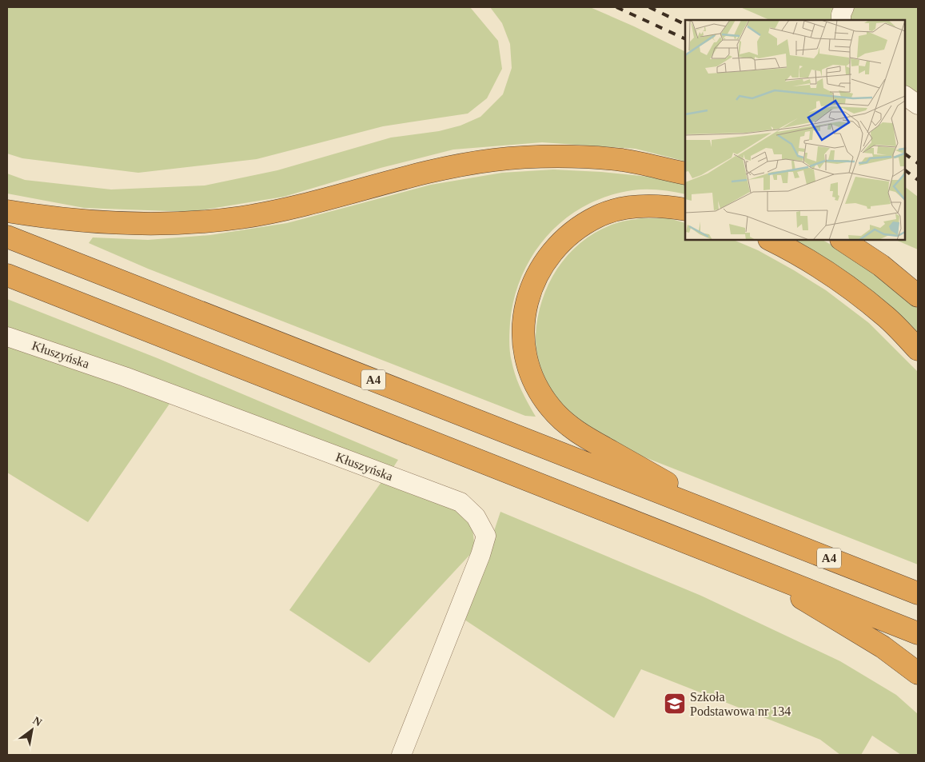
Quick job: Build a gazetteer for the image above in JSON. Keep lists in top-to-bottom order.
{
  "streets": {
    "highway": ["A4"],
    "street": ["Kłuszyńska"]
  },
  "places": {
    "school or university": ["Szkoła Podstawowa nr 134"]
  },
  "north": "top right"
}
